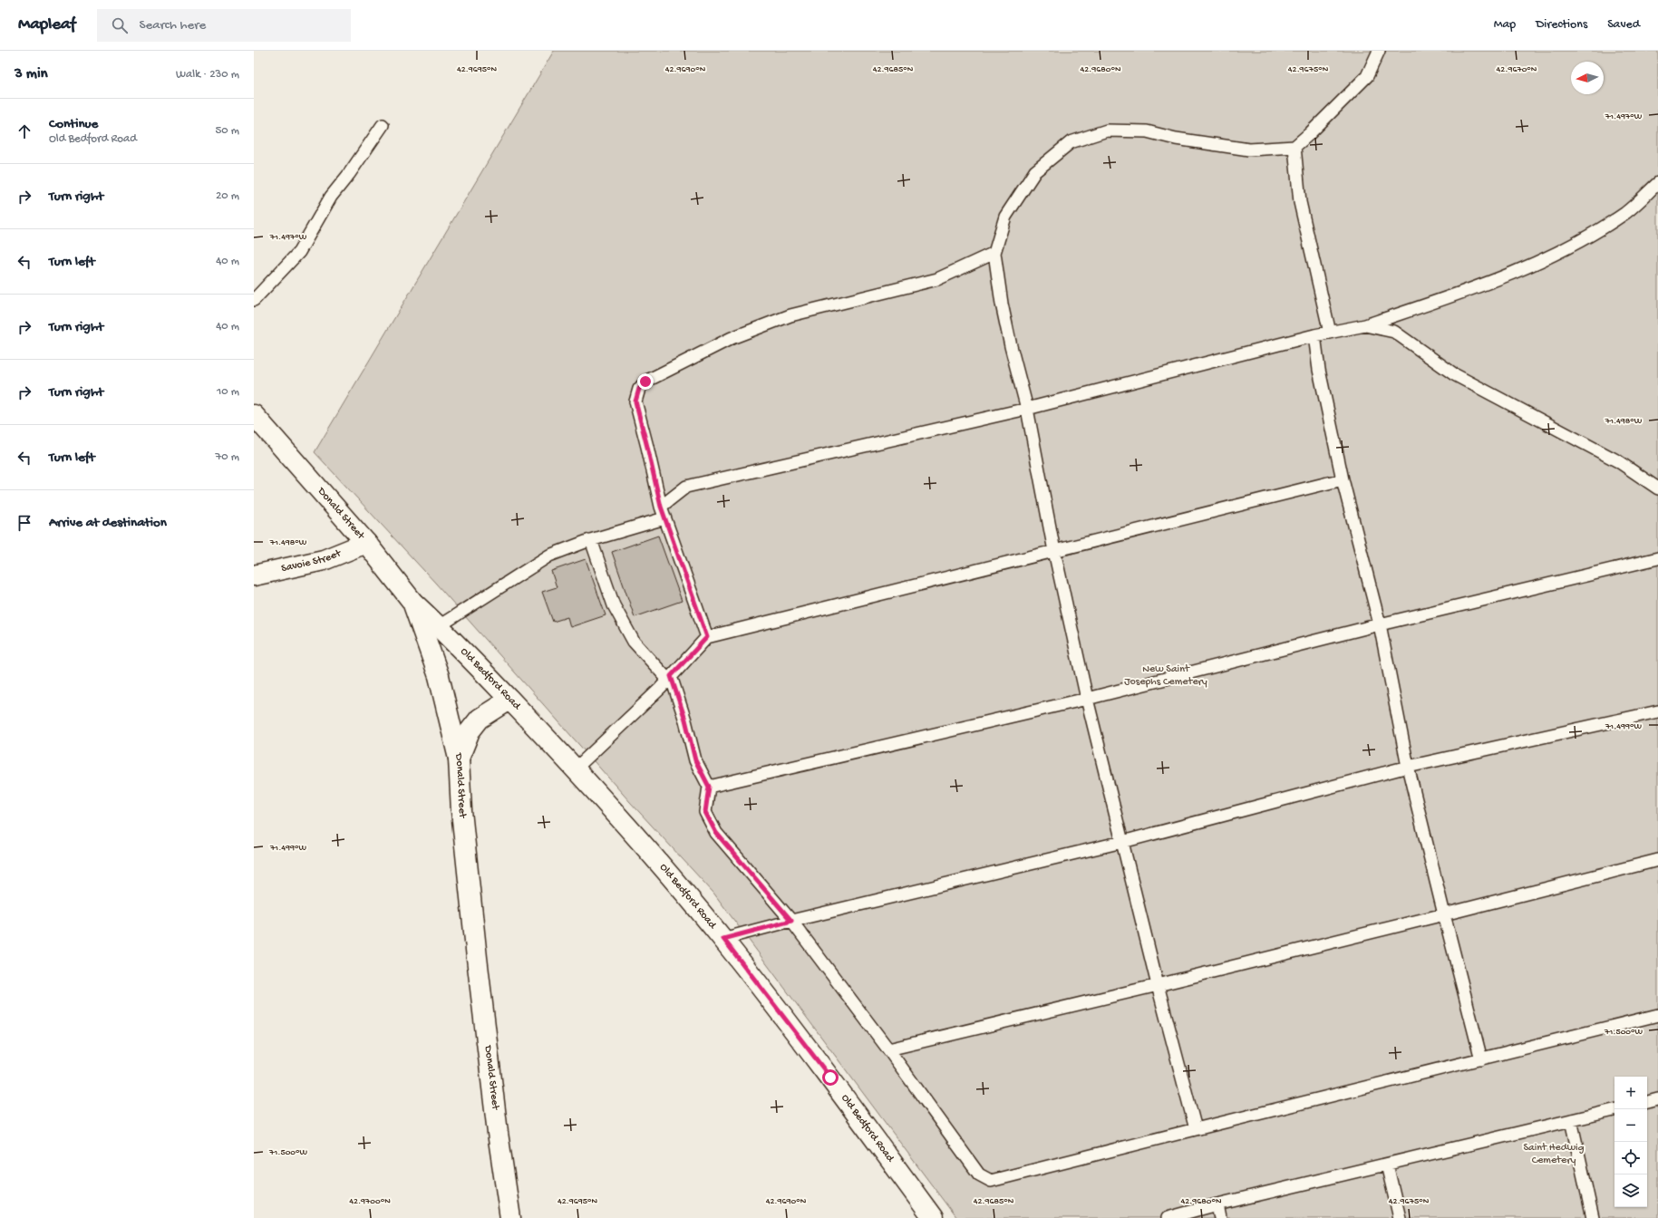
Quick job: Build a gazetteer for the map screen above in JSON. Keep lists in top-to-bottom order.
{
  "streets": {
    "street": ["Donald Street", "Savoie Street", "Old Bedford Road"]
  },
  "crossings": [
    ["Donald Street", "Savoie Street"],
    ["Donald Street", "Old Bedford Road"]
  ],
  "parks": ["New Saint Josephs Cemetery", "Saint Hedwig Cemetery"],
  "north": "left",
  "page": {
    "header": "Mapleaf",
    "search": "Search here",
    "nav": ["Map", "Directions", "Saved"],
    "heading": ["3 min", "Walk · 230 m"],
    "list": [
      ["Continue", "Old Bedford Road", "50 m"],
      ["Turn right", "20 m"],
      ["Turn left", "40 m"],
      ["Turn right", "40 m"],
      ["Turn right", "10 m"],
      ["Turn left", "70 m"],
      "Arrive at destination"
    ],
    "map_buttons": ["+", "−"]
  },
  "coordinates": [
    "42.9695°N",
    "42.9690°N",
    "42.9685°N",
    "42.9680°N",
    "42.9675°N",
    "42.9670°N",
    "71.497°W",
    "71.498°W",
    "71.499°W",
    "71.500°W",
    "42.9700°N"
  ]
}
